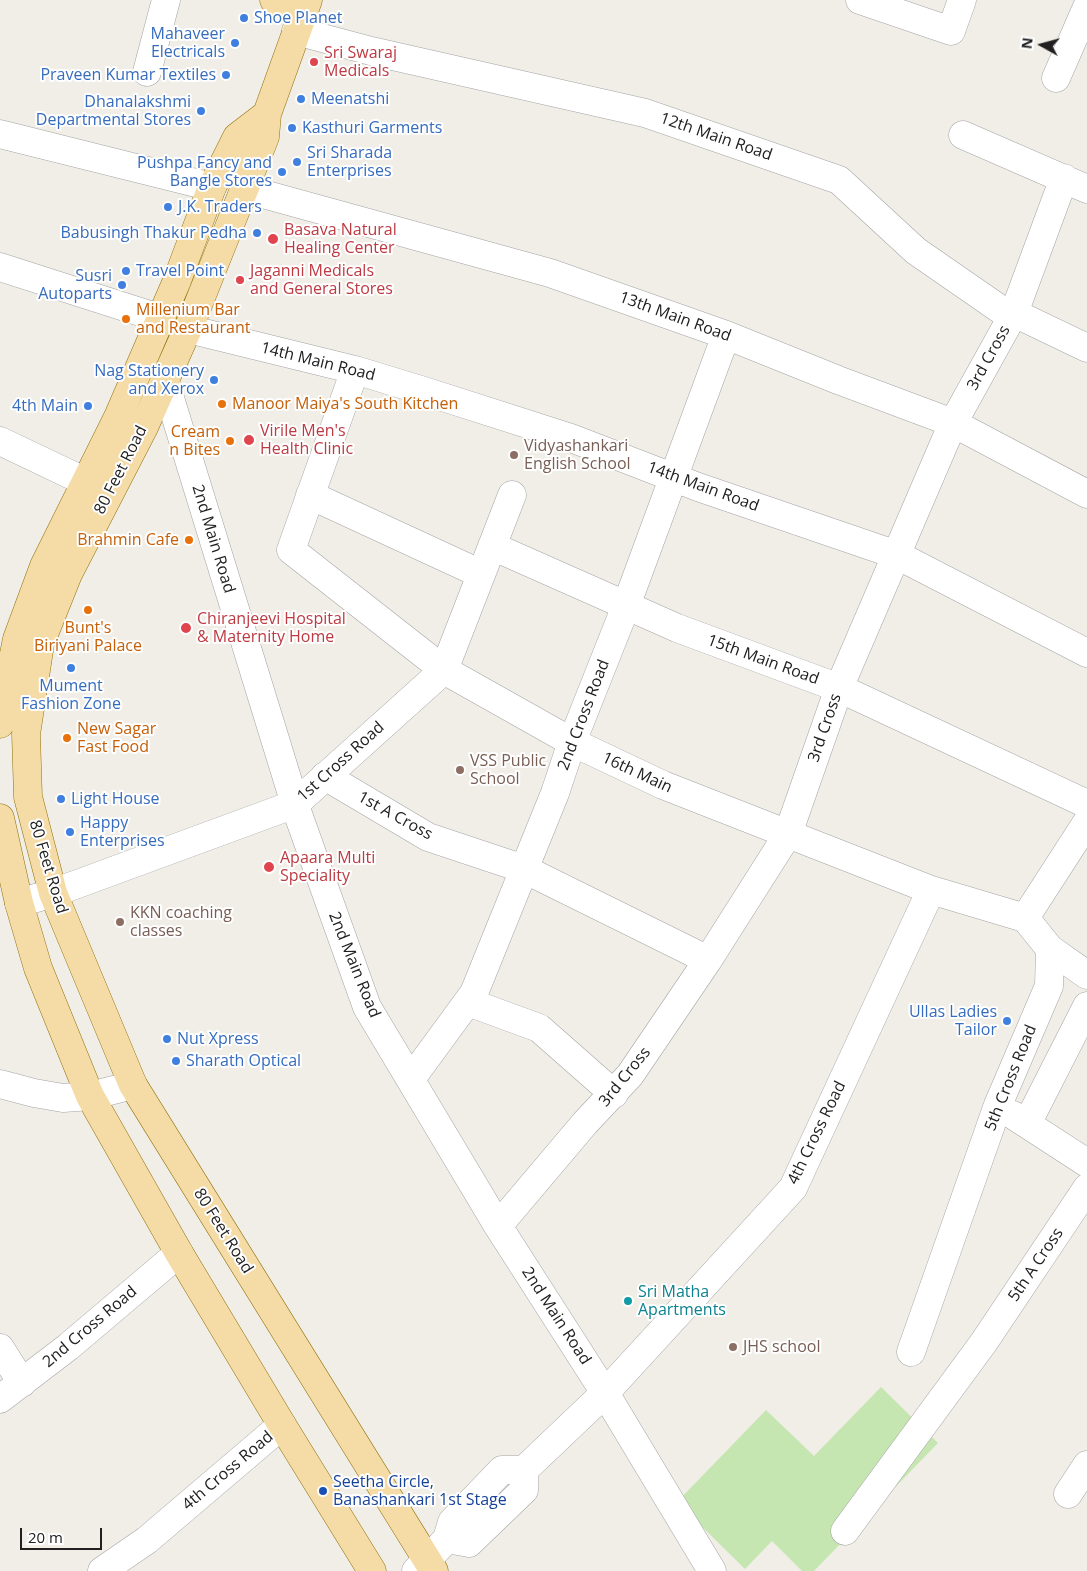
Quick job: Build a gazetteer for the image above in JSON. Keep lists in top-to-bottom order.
{
  "streets": {
    "main road": ["80 Feet Road"],
    "street": [
      "12th Main Road",
      "13th Main Road",
      "3rd Cross",
      "14th Main Road",
      "2nd Main Road",
      "15th Main Road",
      "2nd Cross Road",
      "1st Cross Road",
      "16th Main",
      "1st A Cross",
      "5th Cross Road",
      "4th Cross Road",
      "5th A Cross"
    ]
  },
  "crossings": [
    ["12th Main Road", "3rd Cross"],
    ["12th Main Road", "80 Feet Road"],
    ["13th Main Road", "3rd Cross"],
    ["13th Main Road", "80 Feet Road"],
    ["13th Main Road", "2nd Cross Road"],
    ["3rd Cross", "14th Main Road"],
    ["3rd Cross", "2nd Main Road"],
    ["3rd Cross", "15th Main Road"],
    ["3rd Cross", "16th Main"],
    ["3rd Cross", "1st A Cross"],
    ["14th Main Road", "80 Feet Road"],
    ["14th Main Road", "2nd Cross Road"],
    ["80 Feet Road", "2nd Main Road"],
    ["80 Feet Road", "2nd Cross Road"],
    ["80 Feet Road", "1st Cross Road"],
    ["80 Feet Road", "4th Cross Road"],
    ["2nd Main Road", "2nd Cross Road"],
    ["2nd Main Road", "1st Cross Road"],
    ["2nd Main Road", "4th Cross Road"],
    ["15th Main Road", "2nd Cross Road"],
    ["15th Main Road", "1st Cross Road"],
    ["2nd Cross Road", "16th Main"],
    ["2nd Cross Road", "1st A Cross"],
    ["1st Cross Road", "16th Main"],
    ["1st Cross Road", "1st A Cross"],
    ["16th Main", "4th Cross Road"]
  ],
  "places": [
    "Shoe Planet",
    "Mahaveer Electricals",
    "Sri Swaraj Medicals",
    "Praveen Kumar Textiles",
    "Meenatshi",
    "Dhanalakshmi Departmental Stores",
    "Kasthuri Garments",
    "Sri Sharada Enterprises",
    "Pushpa Fancy and Bangle Stores",
    "J.K. Traders",
    "Babusingh Thakur Pedha",
    "Basava Natural Healing Center",
    "Travel Point",
    "Jaganni Medicals and General Stores",
    "Susri Autoparts",
    "Millenium Bar and Restaurant",
    "Nag Stationery and Xerox",
    "Manoor Maiya's South Kitchen",
    "4th Main",
    "Virile Men's Health Clinic",
    "Cream n Bites",
    "Vidyashankari English School",
    "Brahmin Cafe",
    "Bunt's Biriyani Palace",
    "Chiranjeevi Hospital & Maternity Home",
    "Mument Fashion Zone",
    "New Sagar Fast Food",
    "VSS Public School",
    "Light House",
    "Happy Enterprises",
    "Apaara Multi Speciality",
    "KKN coaching classes",
    "Ullas Ladies Tailor",
    "Nut Xpress",
    "Sharath Optical",
    "Sri Matha Apartments",
    "JHS school",
    "Seetha Circle, Banashankari 1st Stage"
  ],
  "scale_bar": "20 m",
  "north": "left"
}
